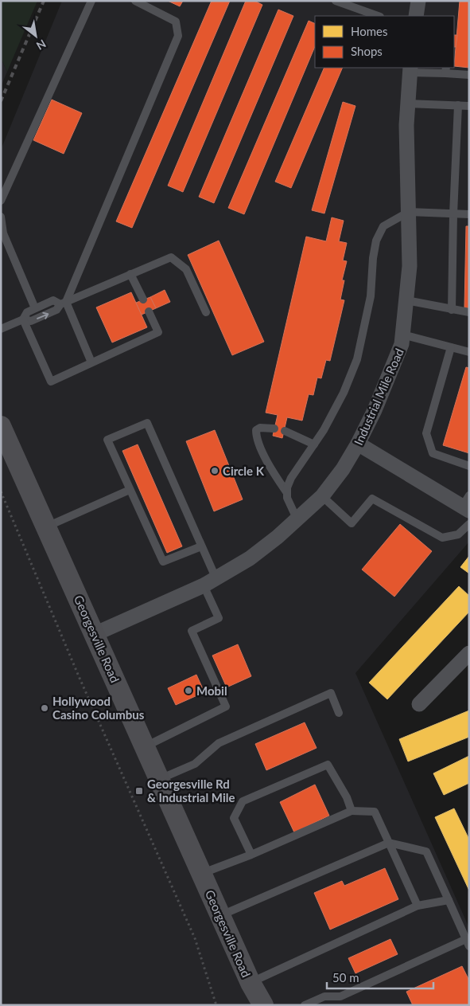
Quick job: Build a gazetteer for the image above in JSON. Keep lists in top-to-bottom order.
{
  "streets": {
    "main road": ["Georgesville Road"],
    "street": ["Industrial Mile Road"]
  },
  "crossings": [
    ["Industrial Mile Road", "Georgesville Road"]
  ],
  "places": {
    "other": ["Circle K", "Mobil", "Hollywood Casino Columbus"],
    "transit": ["Georgesville Rd & Industrial Mile"]
  },
  "legend": ["Homes", "Shops"],
  "scale_bar": "50 m",
  "north": "bottom right"
}
